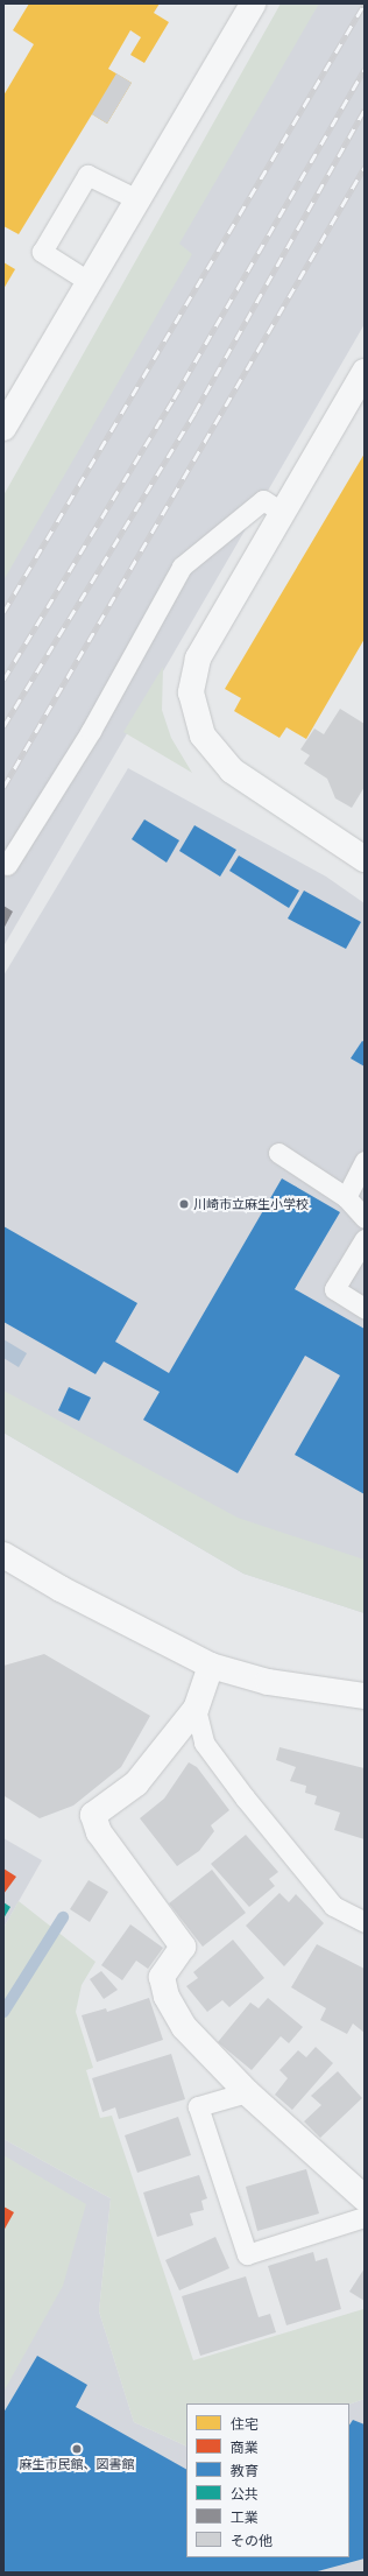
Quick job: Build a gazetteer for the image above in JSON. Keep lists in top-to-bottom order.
{
  "places": ["川崎市立麻生小学校", "麻生市民館、図書館"],
  "legend": [
    "住宅",
    "商業",
    "教育",
    "公共",
    "工業",
    "その他"
  ]
}
